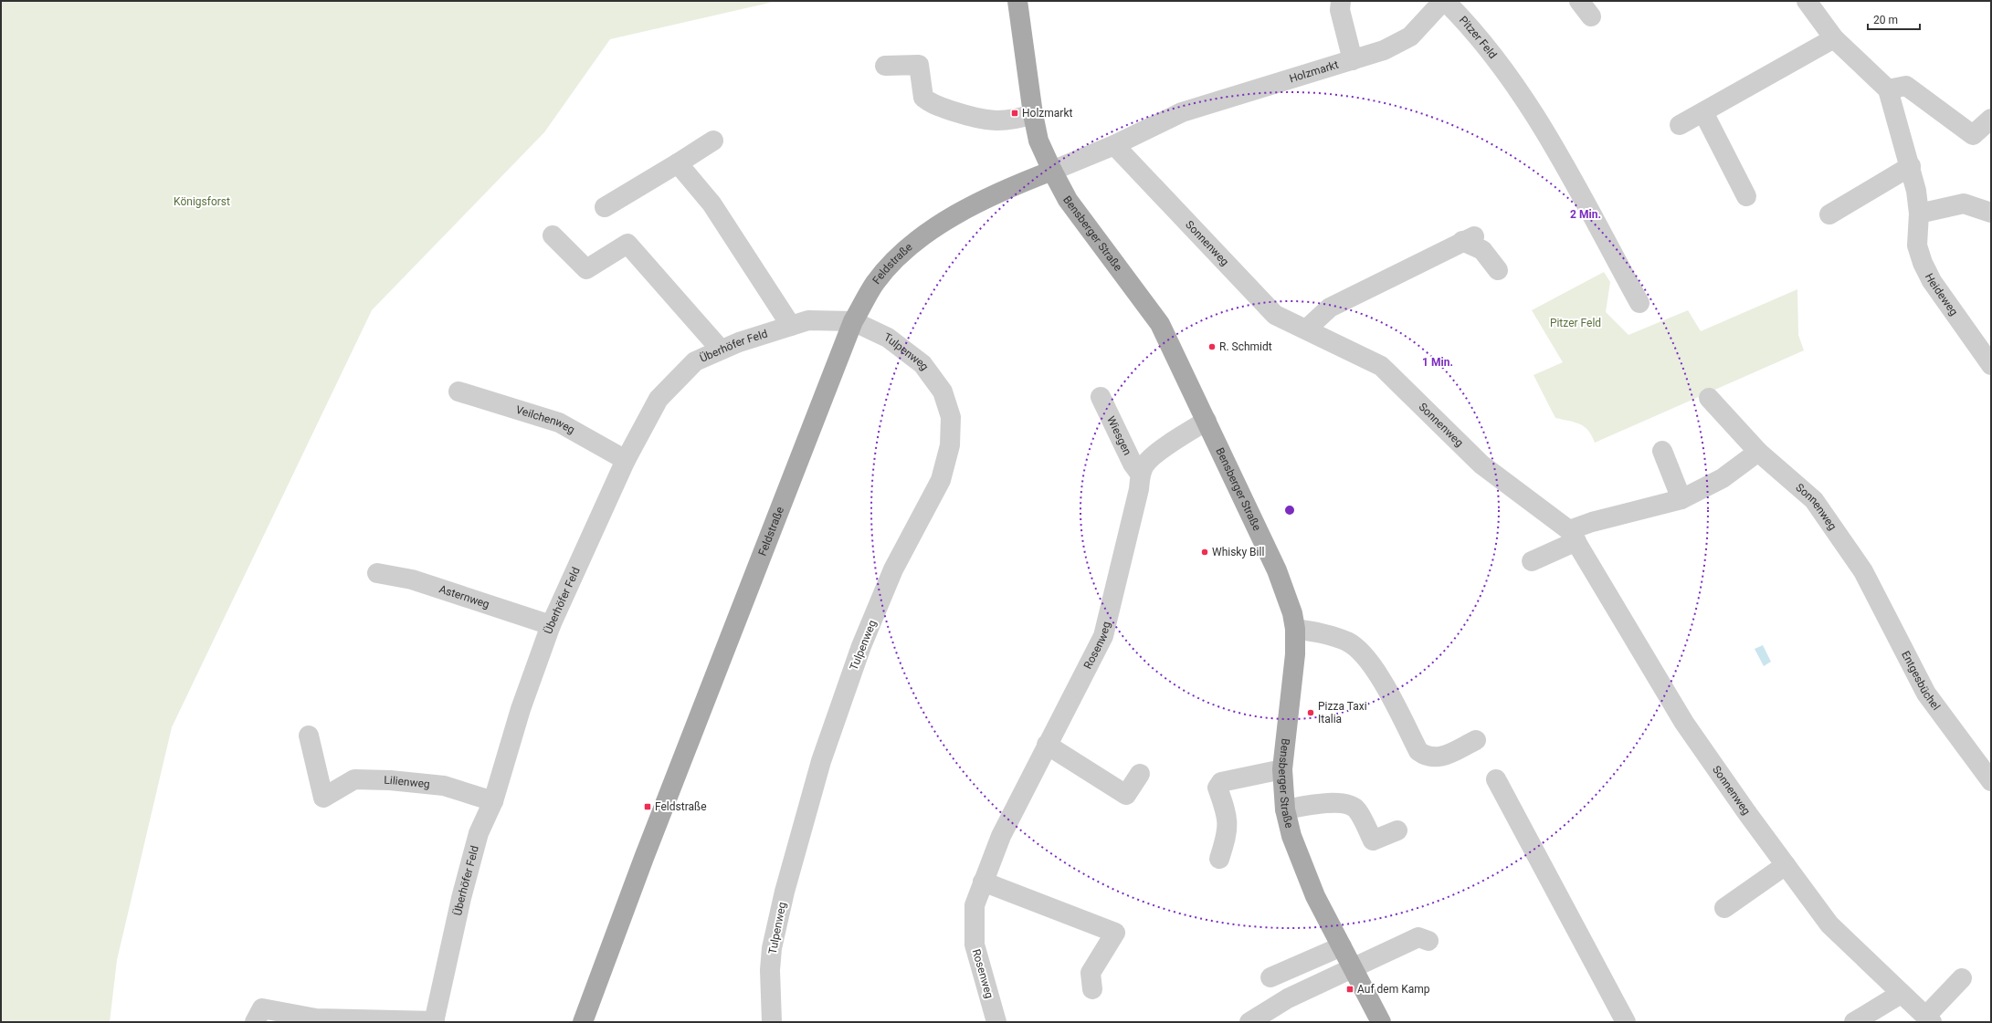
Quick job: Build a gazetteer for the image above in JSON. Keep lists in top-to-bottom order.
{
  "streets": {
    "main road": ["Bensberger Straße", "Feldstraße"],
    "street": [
      "Pitzer Feld",
      "Holzmarkt",
      "Sonnenweg",
      "Heideweg",
      "Überhöfer Feld",
      "Tulpenweg",
      "Veilchenweg",
      "Wiesgen",
      "Asternweg",
      "Rosenweg",
      "Entgesbüchel",
      "Lilienweg"
    ]
  },
  "crossings": [
    ["Pitzer Feld", "Holzmarkt"],
    ["Holzmarkt", "Bensberger Straße"],
    ["Holzmarkt", "Sonnenweg"],
    ["Holzmarkt", "Feldstraße"],
    ["Bensberger Straße", "Feldstraße"],
    ["Sonnenweg", "Entgesbüchel"],
    ["Feldstraße", "Überhöfer Feld"],
    ["Feldstraße", "Tulpenweg"],
    ["Überhöfer Feld", "Tulpenweg"],
    ["Überhöfer Feld", "Veilchenweg"],
    ["Überhöfer Feld", "Asternweg"],
    ["Überhöfer Feld", "Lilienweg"],
    ["Wiesgen", "Rosenweg"]
  ],
  "parks": ["Königsforst", "Pitzer Feld"],
  "places": {
    "transit": ["Holzmarkt", "Feldstraße", "Auf dem Kamp"],
    "other": ["R. Schmidt", "Whisky Bill", "Pizza Taxi Italia"]
  },
  "scale_bar": "20 m",
  "rings": ["2 Min.", "1 Min."]
}
